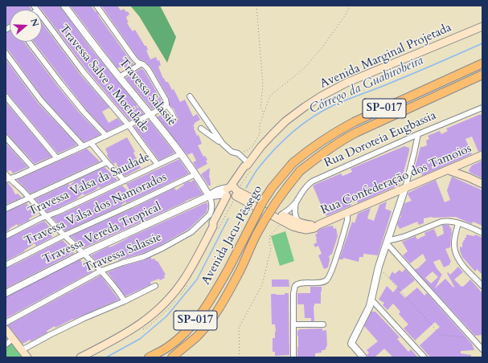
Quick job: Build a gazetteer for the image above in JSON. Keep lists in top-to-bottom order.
{
  "streets": {
    "highway": ["SP-017", "Avenida Jacu-Pêssego"],
    "main road": ["Avenida Marginal Projetada", "Rua Confederação dos Tamoios"],
    "street": [
      "Travessa Salve a Mocidade",
      "Travessa Salassiê",
      "Rua Doroteia Eugbassia",
      "Travessa Valsa da Saudade",
      "Travessa Valsa dos Namorados",
      "Travessa Vereda Tropical",
      "Travessa Salassie"
    ]
  },
  "crossings": [
    ["Avenida Marginal Projetada", "Rua Confederação dos Tamoios"],
    ["Avenida Marginal Projetada", "Travessa Vereda Tropical"],
    ["Travessa Salve a Mocidade", "Travessa Valsa da Saudade"],
    ["Travessa Salassiê", "Travessa Valsa da Saudade"],
    ["Travessa Salassiê", "Travessa Valsa dos Namorados"],
    ["Travessa Salassiê", "Travessa Vereda Tropical"],
    ["Travessa Salassiê", "Travessa Salassie"],
    ["Rua Doroteia Eugbassia", "Rua Confederação dos Tamoios"],
    ["Rua Confederação dos Tamoios", "Travessa Vereda Tropical"],
    ["Travessa Vereda Tropical", "Travessa Salassie"]
  ],
  "water": ["Córrego da Guabirobeira"],
  "north": "right"
}
